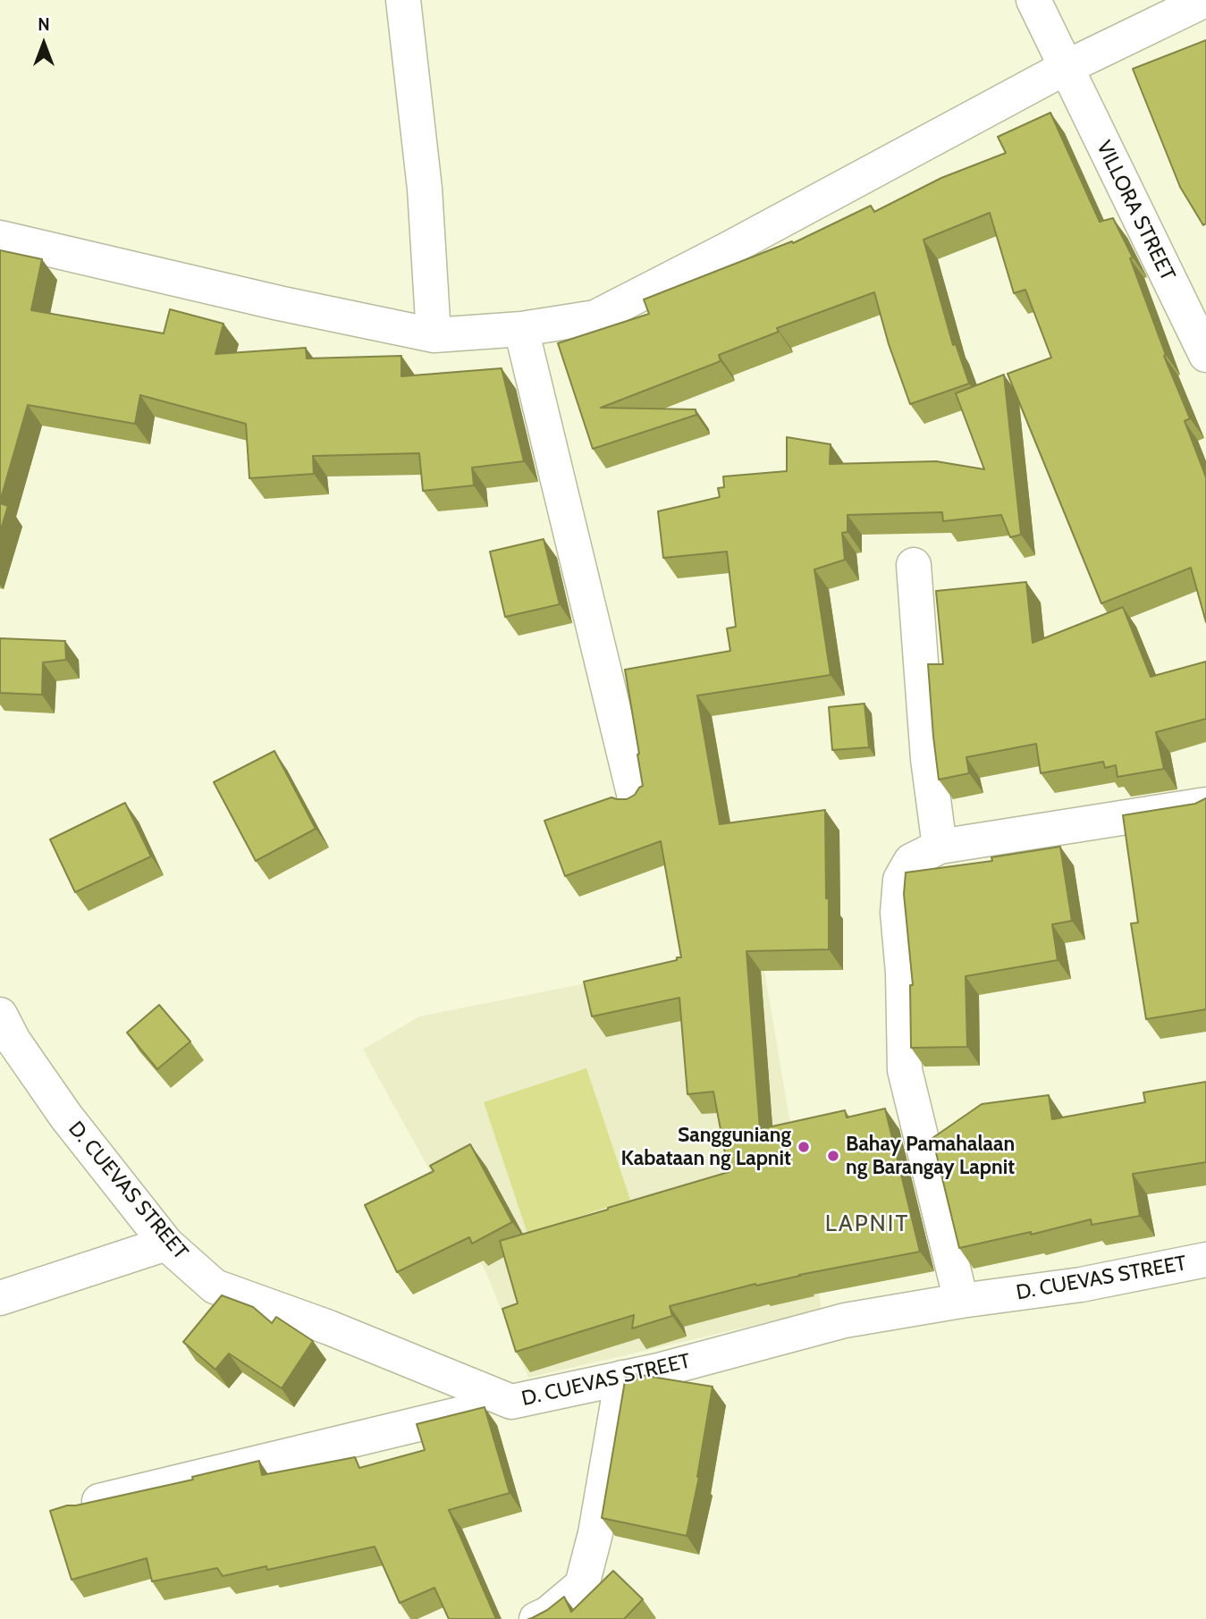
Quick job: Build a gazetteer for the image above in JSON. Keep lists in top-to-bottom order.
{
  "streets": {
    "street": ["VILLORA STREET", "D. CUEVAS STREET"]
  },
  "districts": ["LAPNIT"],
  "places": ["Sangguniang Kabataan ng Lapnit", "Bahay Pamahalaan ng Barangay Lapnit"],
  "north": "top"
}
